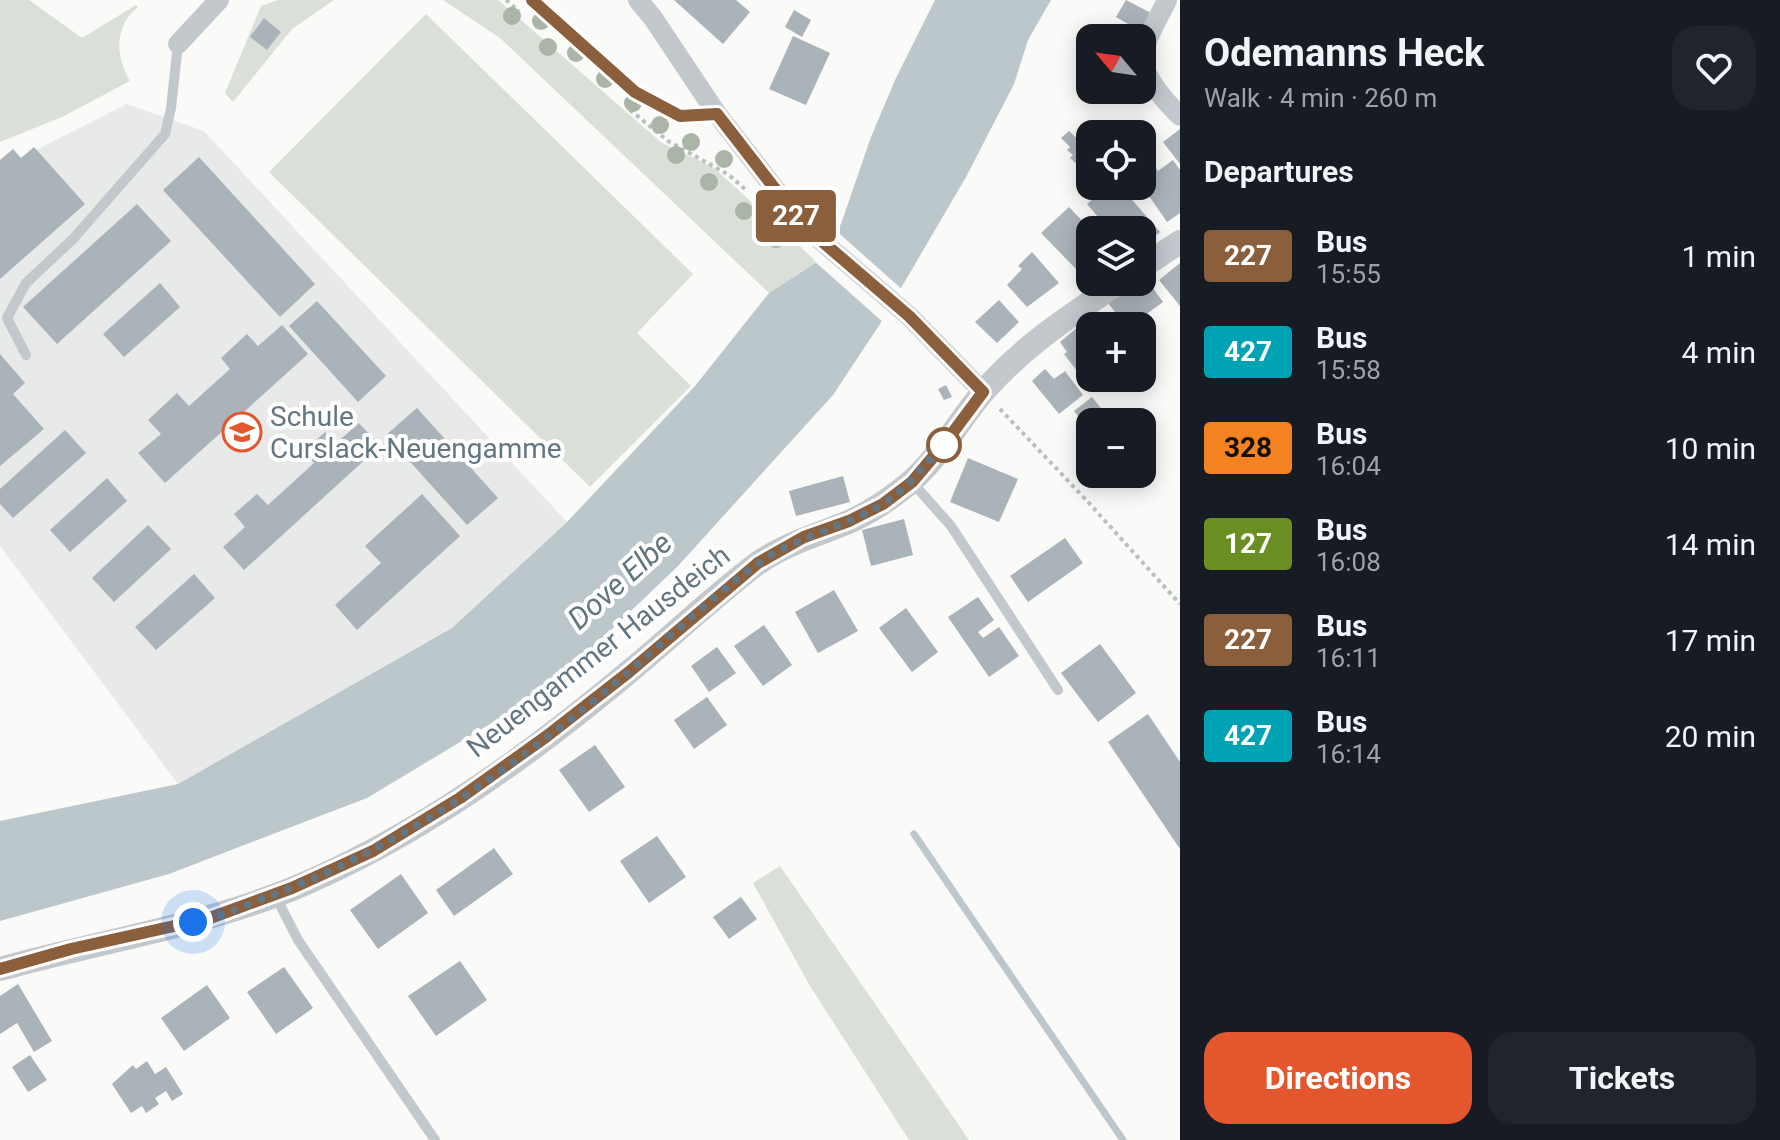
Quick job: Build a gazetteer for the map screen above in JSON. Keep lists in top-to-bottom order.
{
  "streets": {
    "street": ["Neuengammer Hausdeich"]
  },
  "water": ["Dove Elbe"],
  "places": {
    "school or university": ["Schule Curslack-Neuengamme"]
  },
  "lines": ["bus line 227"],
  "north": "top left",
  "page": {
    "on_map": "227",
    "heading": [
      ["Odemanns Heck", "Walk · 4 min · 260 m"],
      "Departures"
    ],
    "map_buttons": ["+", "−"],
    "list": [
      {
        "mark": "227",
        "name": "Bus",
        "note": "15:55",
        "value": "1 min"
      },
      {
        "mark": "427",
        "name": "Bus",
        "note": "15:58",
        "value": "4 min"
      },
      {
        "mark": "328",
        "name": "Bus",
        "note": "16:04",
        "value": "10 min"
      },
      {
        "mark": "127",
        "name": "Bus",
        "note": "16:08",
        "value": "14 min"
      },
      {
        "mark": "227",
        "name": "Bus",
        "note": "16:11",
        "value": "17 min"
      },
      {
        "mark": "427",
        "name": "Bus",
        "note": "16:14",
        "value": "20 min"
      }
    ],
    "buttons": ["Directions", "Tickets"]
  }
}
